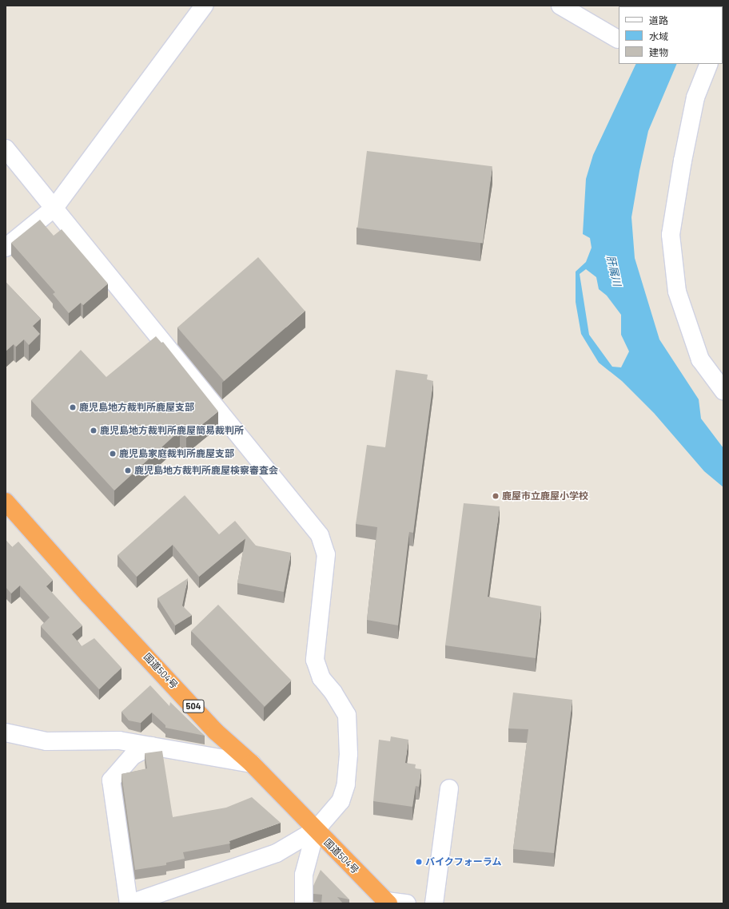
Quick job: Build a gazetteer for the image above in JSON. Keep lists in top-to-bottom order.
{
  "streets": {
    "highway": ["国道504号", "504"]
  },
  "water": ["肝属川"],
  "places": [
    "鹿児島地方裁判所鹿屋支部",
    "鹿児島地方裁判所鹿屋簡易裁判所",
    "鹿児島家庭裁判所鹿屋支部",
    "鹿児島地方裁判所鹿屋検察審査会",
    "鹿屋市立鹿屋小学校",
    "バイクフォーラム"
  ],
  "legend": ["道路", "水域", "建物"]
}
